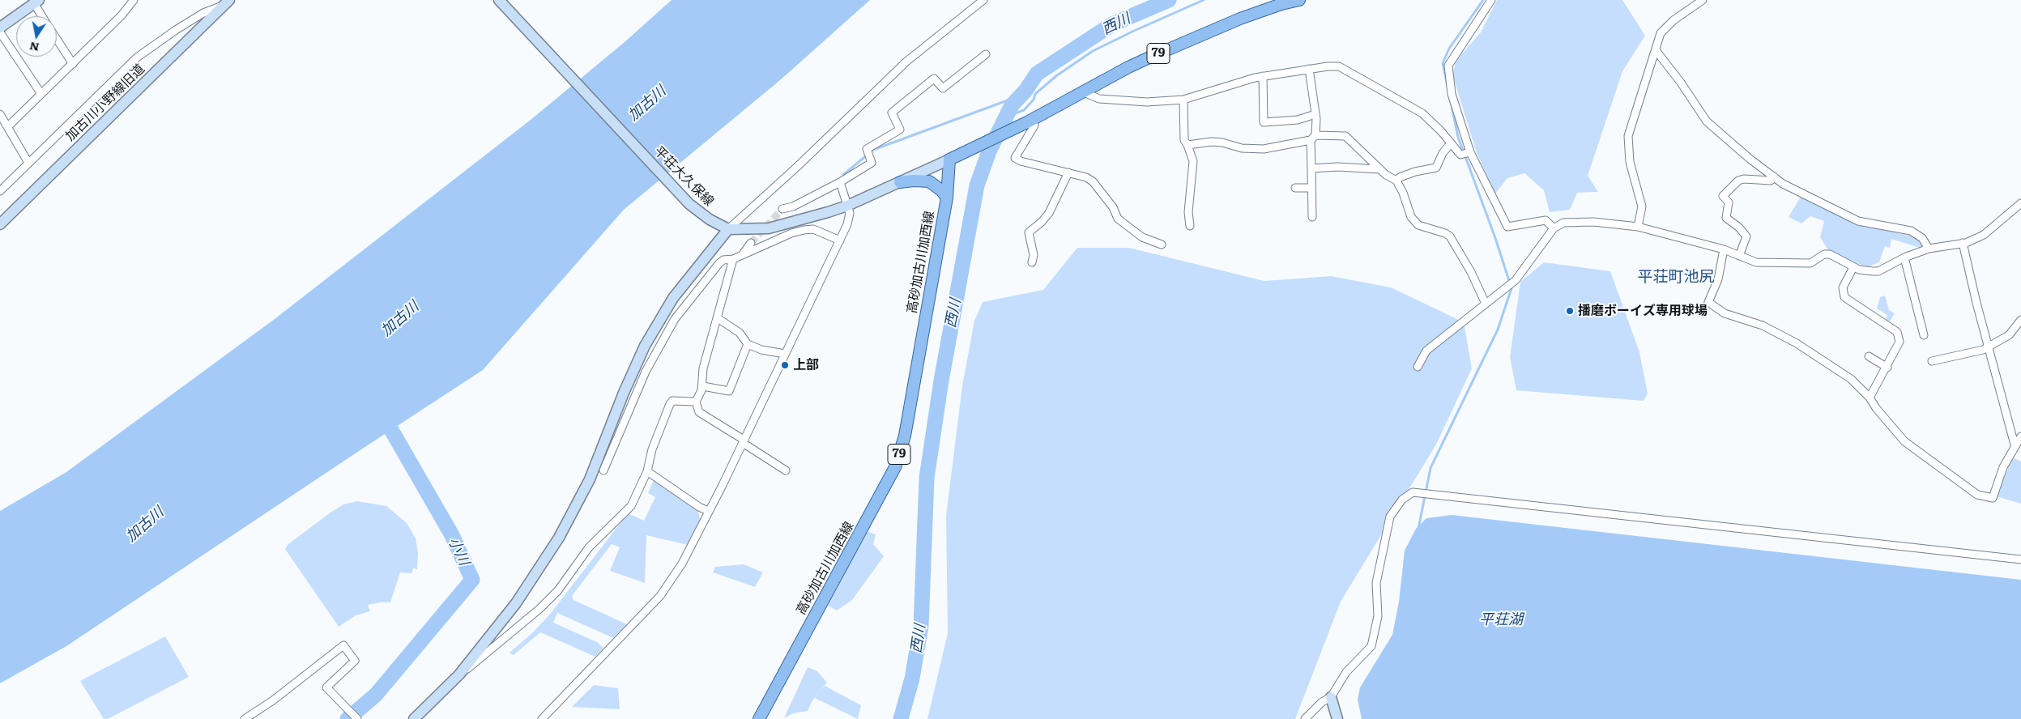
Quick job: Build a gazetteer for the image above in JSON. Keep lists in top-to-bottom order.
{
  "streets": {
    "main road": ["79", "高砂加古川加西線"],
    "street": ["加古川小野線旧道", "平荘大久保線"]
  },
  "crossings": [
    ["79", "高砂加古川加西線"]
  ],
  "districts": ["平荘町池尻"],
  "water": [
    "西川",
    "加古川",
    "小川",
    "平荘湖"
  ],
  "places": ["播磨ボーイズ専用球場", "上部"],
  "north": "bottom"
}
